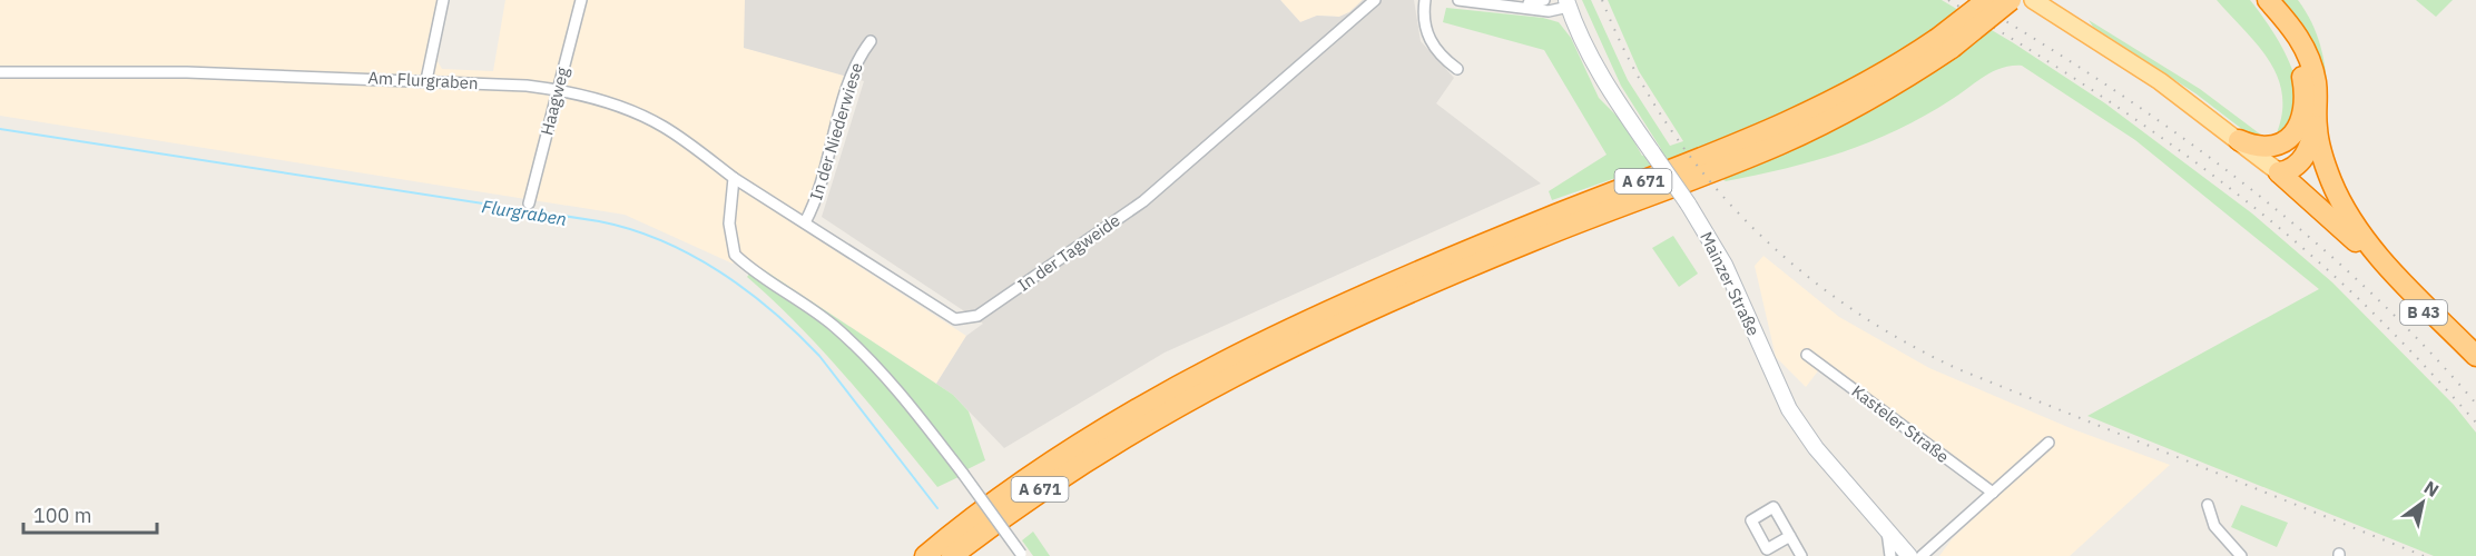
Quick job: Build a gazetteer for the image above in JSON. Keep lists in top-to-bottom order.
{
  "streets": {
    "highway": ["A 671", "B 43"],
    "main road": ["Mainzer Straße"],
    "street": [
      "Am Flurgraben",
      "Haagweg",
      "In der Niederwiese",
      "In der Tagweide",
      "Kasteler Straße"
    ]
  },
  "crossings": [
    ["Am Flurgraben", "Haagweg"],
    ["Am Flurgraben", "In der Tagweide"],
    ["In der Niederwiese", "In der Tagweide"]
  ],
  "water": ["Flurgraben"],
  "scale_bar": "100 m",
  "north": "top right"
}
